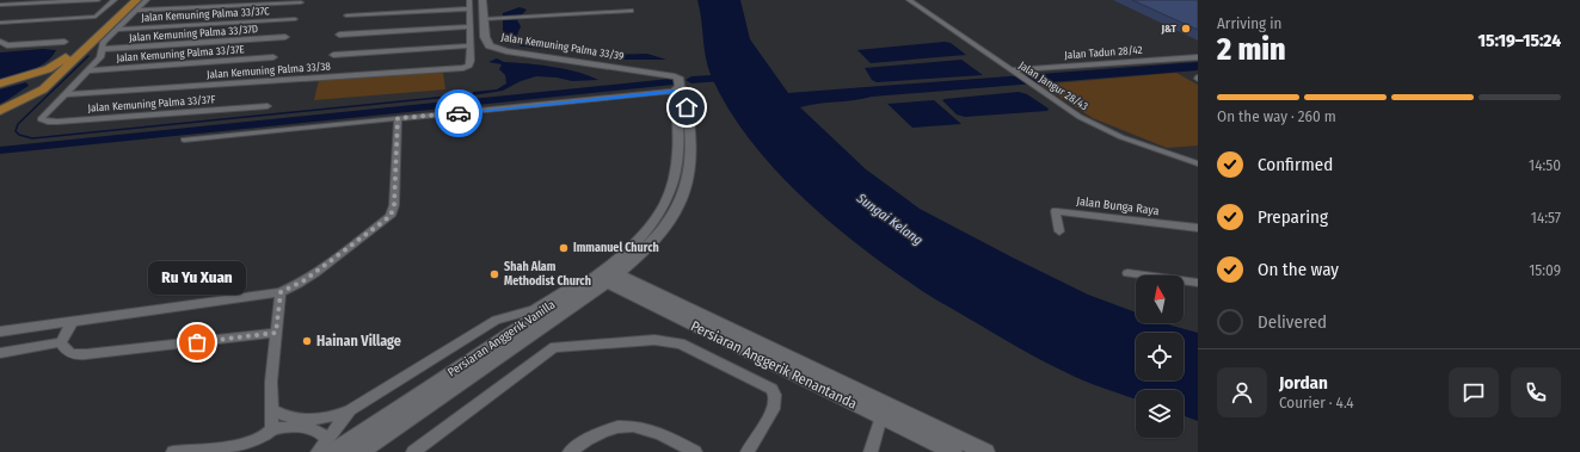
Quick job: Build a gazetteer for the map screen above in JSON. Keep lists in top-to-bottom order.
{
  "streets": {
    "main road": ["Jalan Kemuning Palma 33/39", "Persiaran Anggerik Vanilla", "Persiaran Anggerik Renantanda"],
    "street": [
      "Jalan Kemuning Palma 33/37C",
      "Jalan Kemuning Palma 33/37D",
      "Jalan Tadun 28/42",
      "Jalan Kemuning Palma 33/37E",
      "Jalan Kemuning Palma 33/38",
      "Jalan Jangur 28/43",
      "Jalan Kemuning Palma 33/37F",
      "Jalan Bunga Raya"
    ]
  },
  "crossings": [
    ["Jalan Kemuning Palma 33/39", "Persiaran Anggerik Vanilla"],
    ["Jalan Tadun 28/42", "Jalan Jangur 28/43"],
    ["Jalan Kemuning Palma 33/38", "Jalan Kemuning Palma 33/37F"],
    ["Persiaran Anggerik Vanilla", "Persiaran Anggerik Renantanda"]
  ],
  "water": ["Sungai Kelang"],
  "places": [
    "J&T",
    "Immanuel Church",
    "Shah Alam Methodist Church",
    "Hainan Village",
    "Ru Yu Xuan"
  ],
  "north": "top",
  "page": {
    "heading": ["2 min", "Arriving in", "15:19–15:24"],
    "panel": ["Jordan", "Courier · 4.4"],
    "bar": "On the way · 260 m",
    "list": [
      ["Confirmed", "14:50"],
      ["Preparing", "14:57"],
      ["On the way", "15:09"],
      "Delivered"
    ],
    "bubble": "Ru Yu Xuan"
  }
}
